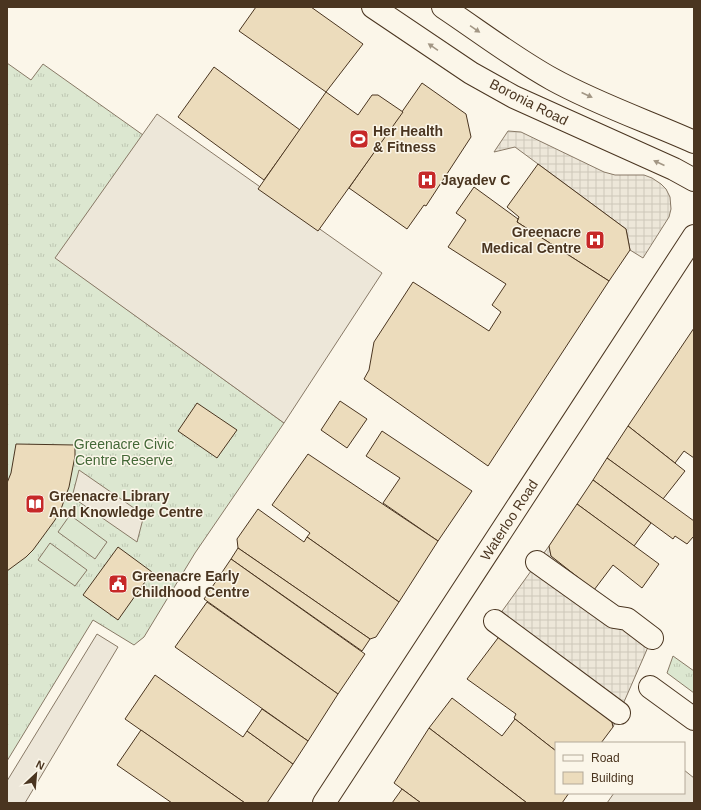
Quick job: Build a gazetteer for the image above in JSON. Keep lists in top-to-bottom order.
{
  "streets": {
    "main road": ["Boronia Road", "Waterloo Road"]
  },
  "parks": ["Greenacre Civic Centre Reserve"],
  "places": {
    "sports": ["Her Health & Fitness"],
    "hospital": ["Jayadev C", "Greenacre Medical Centre"],
    "library": ["Greenacre Library And Knowledge Centre"],
    "public building": ["Greenacre Early Childhood Centre"]
  },
  "legend": ["Road", "Building"],
  "north": "top right"
}
